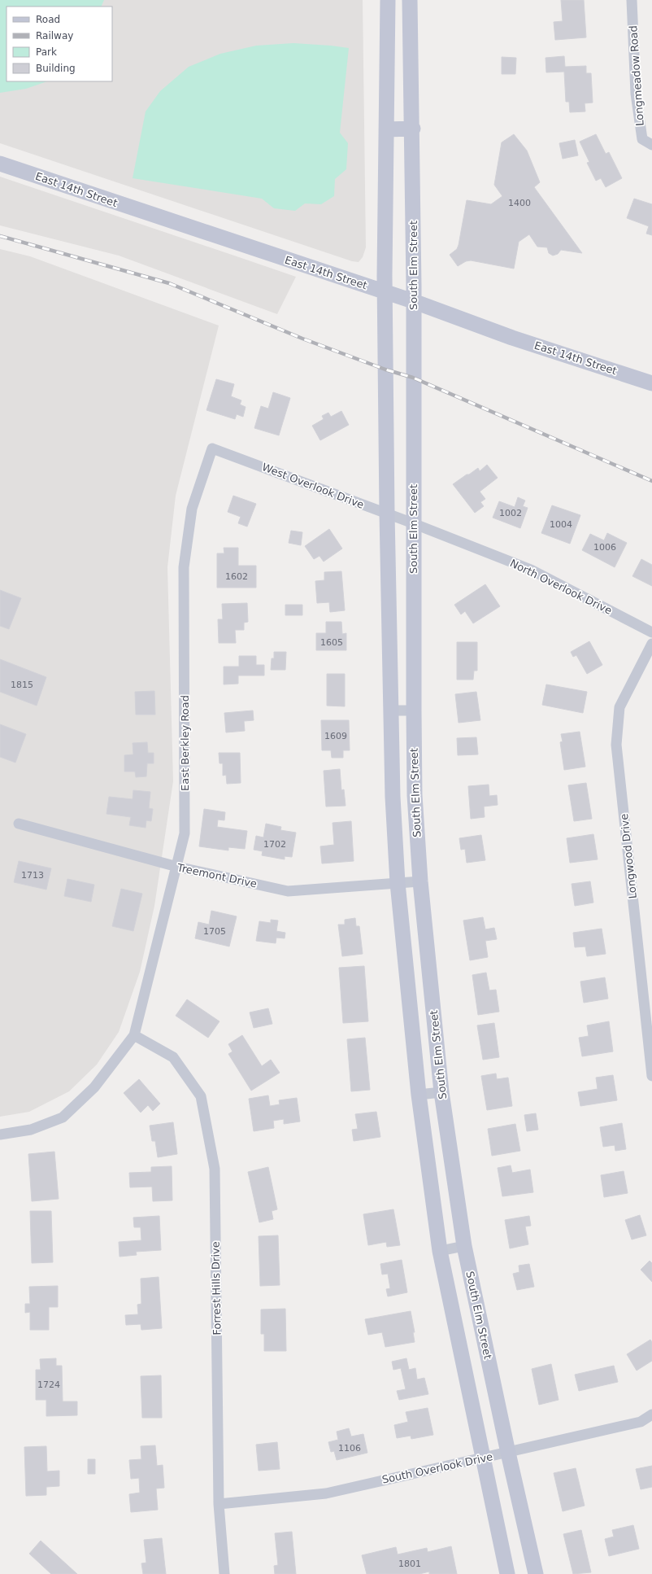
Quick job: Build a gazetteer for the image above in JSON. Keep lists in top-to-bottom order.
{
  "streets": {
    "street": [
      "Longmeadow Road",
      "East 14th Street",
      "South Elm Street",
      "West Overlook Drive",
      "North Overlook Drive",
      "East Berkley Road",
      "Longwood Drive",
      "Treemont Drive",
      "Forrest Hills Drive",
      "South Overlook Drive"
    ]
  },
  "crossings": [
    ["East 14th Street", "South Elm Street"],
    ["South Elm Street", "West Overlook Drive"],
    ["South Elm Street", "North Overlook Drive"],
    ["South Elm Street", "Treemont Drive"],
    ["South Elm Street", "South Overlook Drive"],
    ["West Overlook Drive", "North Overlook Drive"],
    ["West Overlook Drive", "East Berkley Road"],
    ["East Berkley Road", "Treemont Drive"],
    ["East Berkley Road", "Forrest Hills Drive"],
    ["Forrest Hills Drive", "South Overlook Drive"]
  ],
  "house_numbers": [
    "1400",
    "1002",
    "1004",
    "1006",
    "1602",
    "1605",
    "1815",
    "1609",
    "1702",
    "1713",
    "1705",
    "1724",
    "1106",
    "1801"
  ],
  "legend": [
    "Road",
    "Railway",
    "Park",
    "Building"
  ]
}
